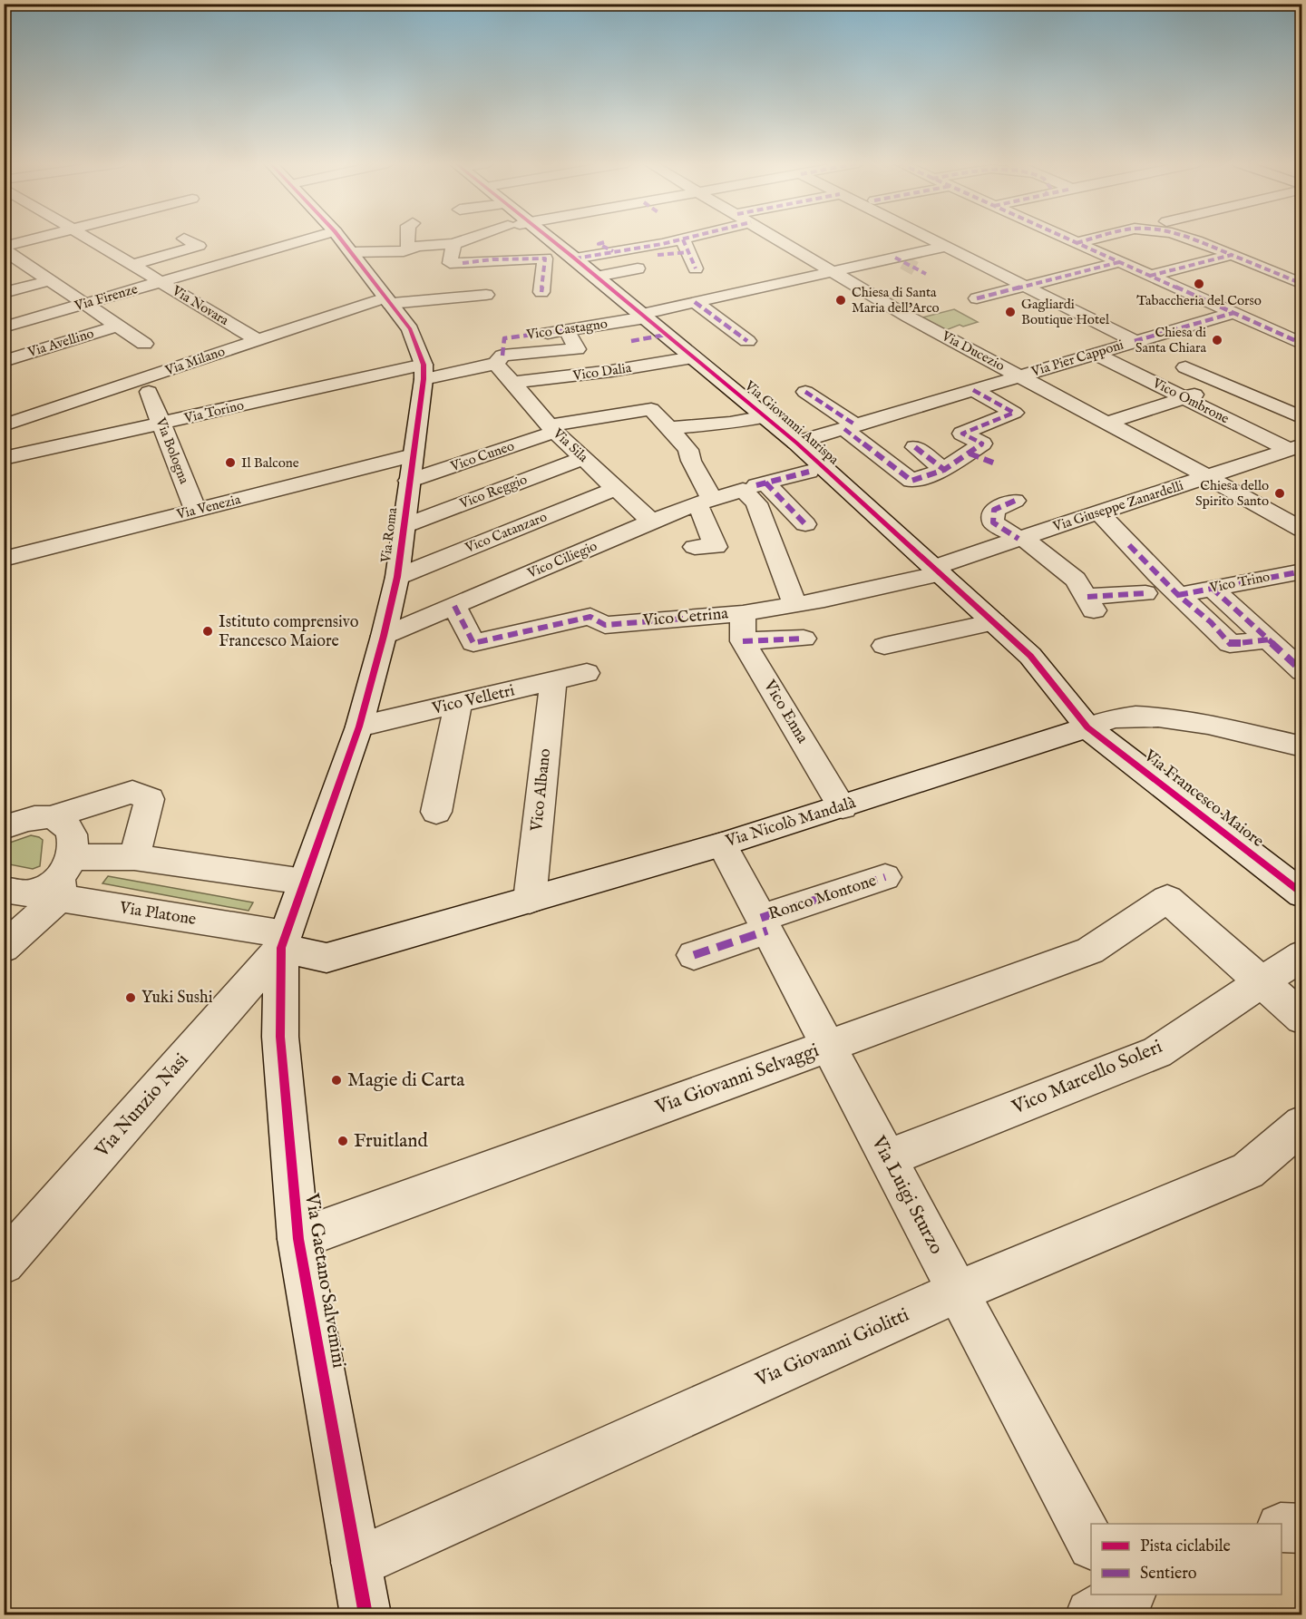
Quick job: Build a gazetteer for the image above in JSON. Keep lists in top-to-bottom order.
{
  "streets": {
    "street": [
      "Via Firenze",
      "Via Novara",
      "Vico Castagno",
      "Via Avellino",
      "Via Ducezio",
      "Via Pier Capponi",
      "Via Milano",
      "Vico Dalia",
      "Vico Ombrone",
      "Via Torino",
      "Via Giovanni Aurispa",
      "Via Sila",
      "Via Bologna",
      "Vico Cuneo",
      "Vico Reggio",
      "Via Giuseppe Zanardelli",
      "Via Venezia",
      "Vico Catanzaro",
      "Via Roma",
      "Vico Ciliegio",
      "Vico Trino",
      "Vico Cetrina",
      "Vico Velletri",
      "Vico Enna",
      "Vico Albano",
      "Via Francesco Maiore",
      "Via Nicolò Mandalà",
      "Ronco Montone",
      "Via Platone",
      "Vico Marcello Soleri",
      "Via Giovanni Selvaggi",
      "Via Nunzio Nasi",
      "Via Luigi Sturzo",
      "Via Gaetano Salvemini",
      "Via Giovanni Giolitti"
    ]
  },
  "crossings": [
    ["Via Firenze", "Via Novara"],
    ["Via Novara", "Via Milano"],
    ["Vico Castagno", "Via Ducezio"],
    ["Vico Castagno", "Via Torino"],
    ["Vico Castagno", "Via Giovanni Aurispa"],
    ["Vico Castagno", "Via Sila"],
    ["Via Ducezio", "Via Pier Capponi"],
    ["Via Ducezio", "Via Giuseppe Zanardelli"],
    ["Via Pier Capponi", "Vico Ombrone"],
    ["Via Pier Capponi", "Via Giovanni Aurispa"],
    ["Via Milano", "Via Roma"],
    ["Vico Dalia", "Via Giovanni Aurispa"],
    ["Vico Dalia", "Via Sila"],
    ["Vico Ombrone", "Via Giuseppe Zanardelli"],
    ["Via Torino", "Via Sila"],
    ["Via Torino", "Via Bologna"],
    ["Via Torino", "Via Roma"],
    ["Via Giovanni Aurispa", "Via Giuseppe Zanardelli"],
    ["Via Giovanni Aurispa", "Vico Cetrina"],
    ["Via Giovanni Aurispa", "Via Francesco Maiore"],
    ["Via Giovanni Aurispa", "Via Nicolò Mandalà"],
    ["Via Sila", "Vico Cuneo"],
    ["Via Sila", "Vico Reggio"],
    ["Via Sila", "Vico Catanzaro"],
    ["Via Sila", "Vico Ciliegio"],
    ["Via Bologna", "Via Venezia"],
    ["Vico Cuneo", "Via Roma"],
    ["Vico Reggio", "Via Roma"],
    ["Via Giuseppe Zanardelli", "Vico Cetrina"],
    ["Via Venezia", "Via Roma"],
    ["Vico Catanzaro", "Via Roma"],
    ["Via Roma", "Vico Ciliegio"],
    ["Via Roma", "Vico Velletri"],
    ["Via Roma", "Via Nicolò Mandalà"],
    ["Via Roma", "Via Platone"],
    ["Via Roma", "Via Nunzio Nasi"],
    ["Via Roma", "Via Gaetano Salvemini"],
    ["Vico Ciliegio", "Vico Cetrina"],
    ["Vico Velletri", "Vico Albano"],
    ["Vico Enna", "Via Nicolò Mandalà"],
    ["Vico Albano", "Via Nicolò Mandalà"],
    ["Via Francesco Maiore", "Via Nicolò Mandalà"],
    ["Via Nicolò Mandalà", "Via Platone"],
    ["Via Nicolò Mandalà", "Via Nunzio Nasi"],
    ["Via Nicolò Mandalà", "Via Luigi Sturzo"],
    ["Via Nicolò Mandalà", "Via Gaetano Salvemini"],
    ["Ronco Montone", "Via Luigi Sturzo"],
    ["Via Platone", "Via Nunzio Nasi"],
    ["Via Platone", "Via Gaetano Salvemini"],
    ["Vico Marcello Soleri", "Via Giovanni Selvaggi"],
    ["Vico Marcello Soleri", "Via Luigi Sturzo"],
    ["Via Giovanni Selvaggi", "Via Luigi Sturzo"],
    ["Via Giovanni Selvaggi", "Via Gaetano Salvemini"],
    ["Via Nunzio Nasi", "Via Gaetano Salvemini"],
    ["Via Luigi Sturzo", "Via Giovanni Giolitti"],
    ["Via Gaetano Salvemini", "Via Giovanni Giolitti"]
  ],
  "places": [
    "Tabaccheria del Corso",
    "Chiesa di Santa Maria dell'Arco",
    "Gagliardi Boutique Hotel",
    "Chiesa di Santa Chiara",
    "Il Balcone",
    "Chiesa dello Spirito Santo",
    "Istituto comprensivo Francesco Maiore",
    "Yuki Sushi",
    "Magie di Carta",
    "Fruitland"
  ],
  "legend": ["Pista ciclabile", "Sentiero"]
}
